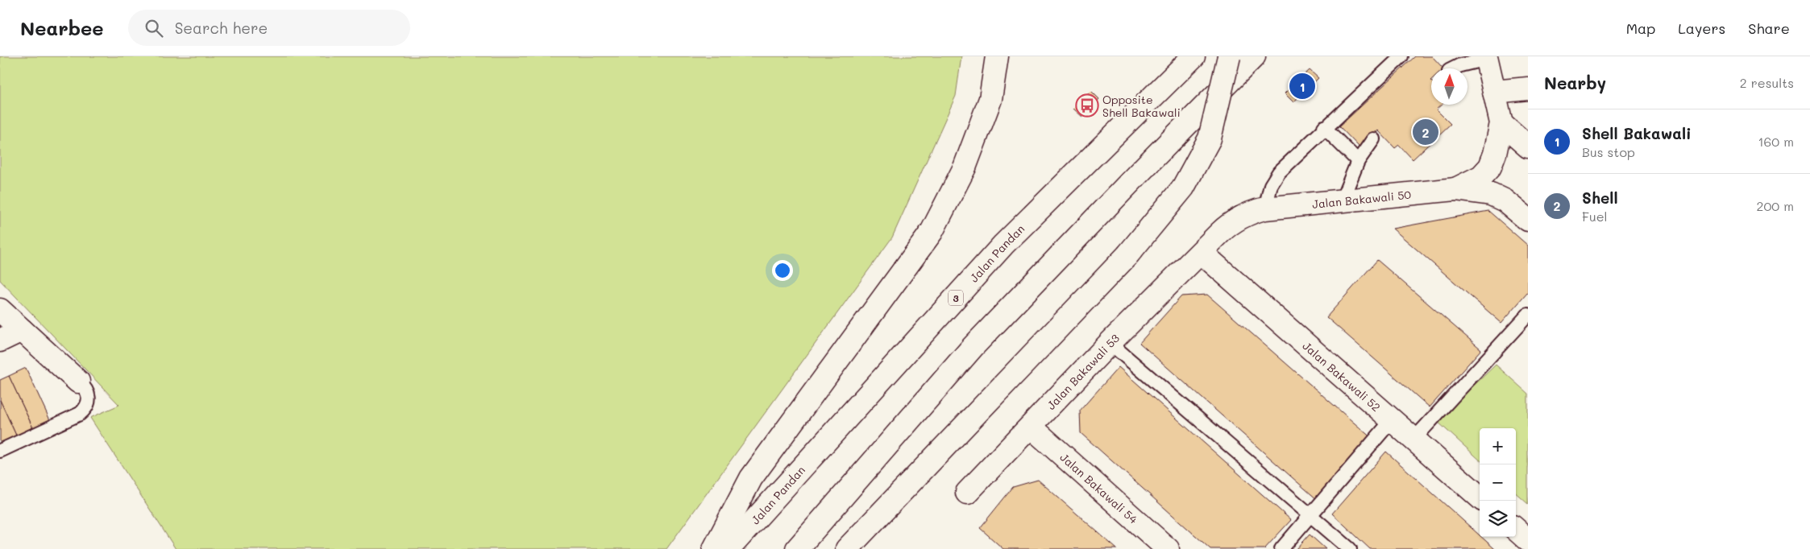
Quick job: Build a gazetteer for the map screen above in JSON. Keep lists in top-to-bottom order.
{
  "streets": {
    "main road": [
      "Jalan Bakawali 50",
      "Jalan Pandan",
      "3",
      "Jalan Bakawali 53",
      "Jalan Bakawali 52",
      "Jalan Bakawali 54"
    ]
  },
  "crossings": [
    ["Jalan Bakawali 50", "Jalan Bakawali 53"],
    ["Jalan Bakawali 50", "Jalan Bakawali 52"],
    ["Jalan Bakawali 53", "Jalan Bakawali 52"],
    ["Jalan Bakawali 53", "Jalan Bakawali 54"]
  ],
  "places": {
    "bus stop": ["Opposite Shell Bakawali"]
  },
  "north": "top",
  "page": {
    "header": "Nearbee",
    "search": "Search here",
    "nav": ["Map", "Layers", "Share"],
    "heading": ["Nearby", "2 results"],
    "pins": ["1", "2"],
    "list": [
      {
        "mark": "1",
        "name": "Shell Bakawali",
        "note": "Bus stop",
        "value": "160 m"
      },
      {
        "mark": "2",
        "name": "Shell",
        "note": "Fuel",
        "value": "200 m"
      }
    ],
    "map_buttons": ["+", "−"]
  }
}
